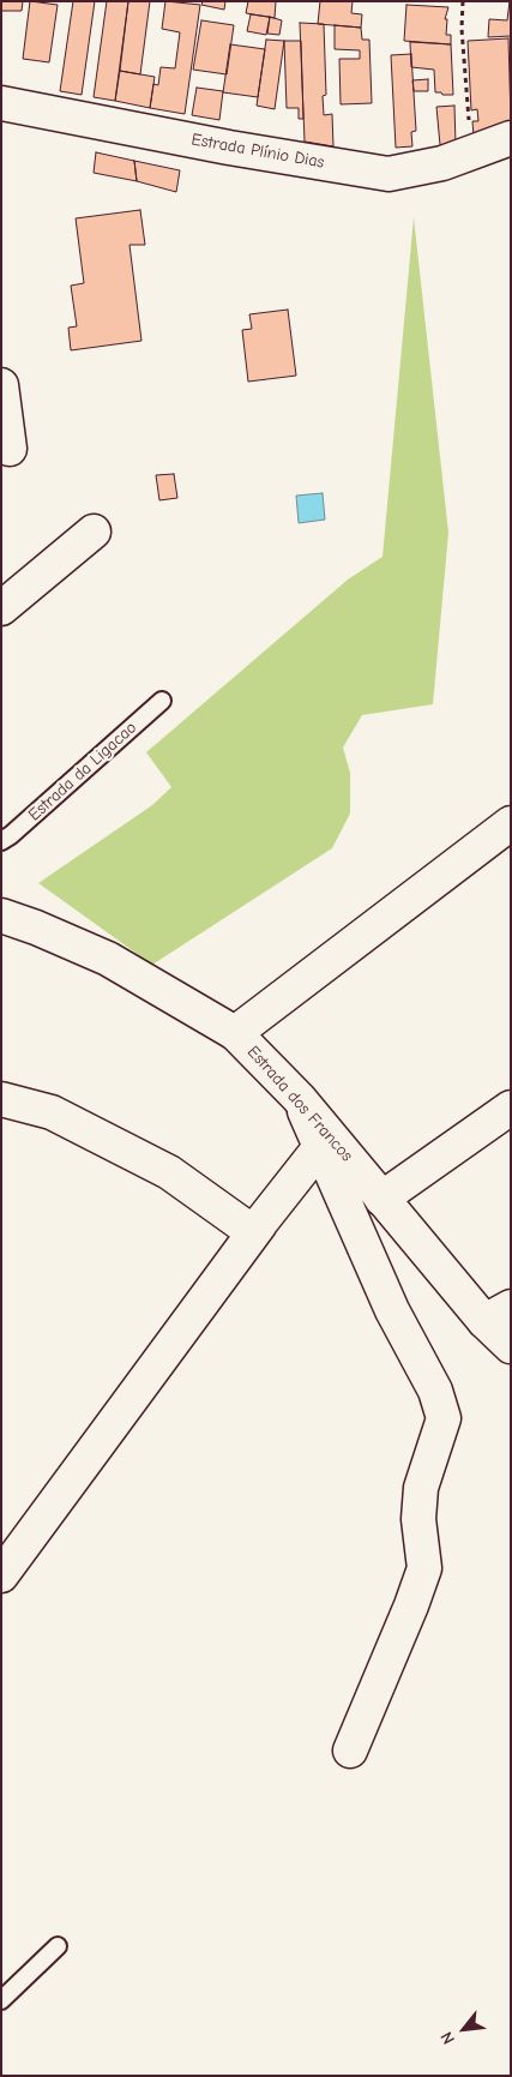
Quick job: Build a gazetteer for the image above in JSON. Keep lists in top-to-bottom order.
{
  "streets": {
    "street": ["Estrada Plínio Dias", "Estrada dos Francos"],
    "lane": ["Estrada da Ligacao"]
  },
  "north": "bottom left"
}
